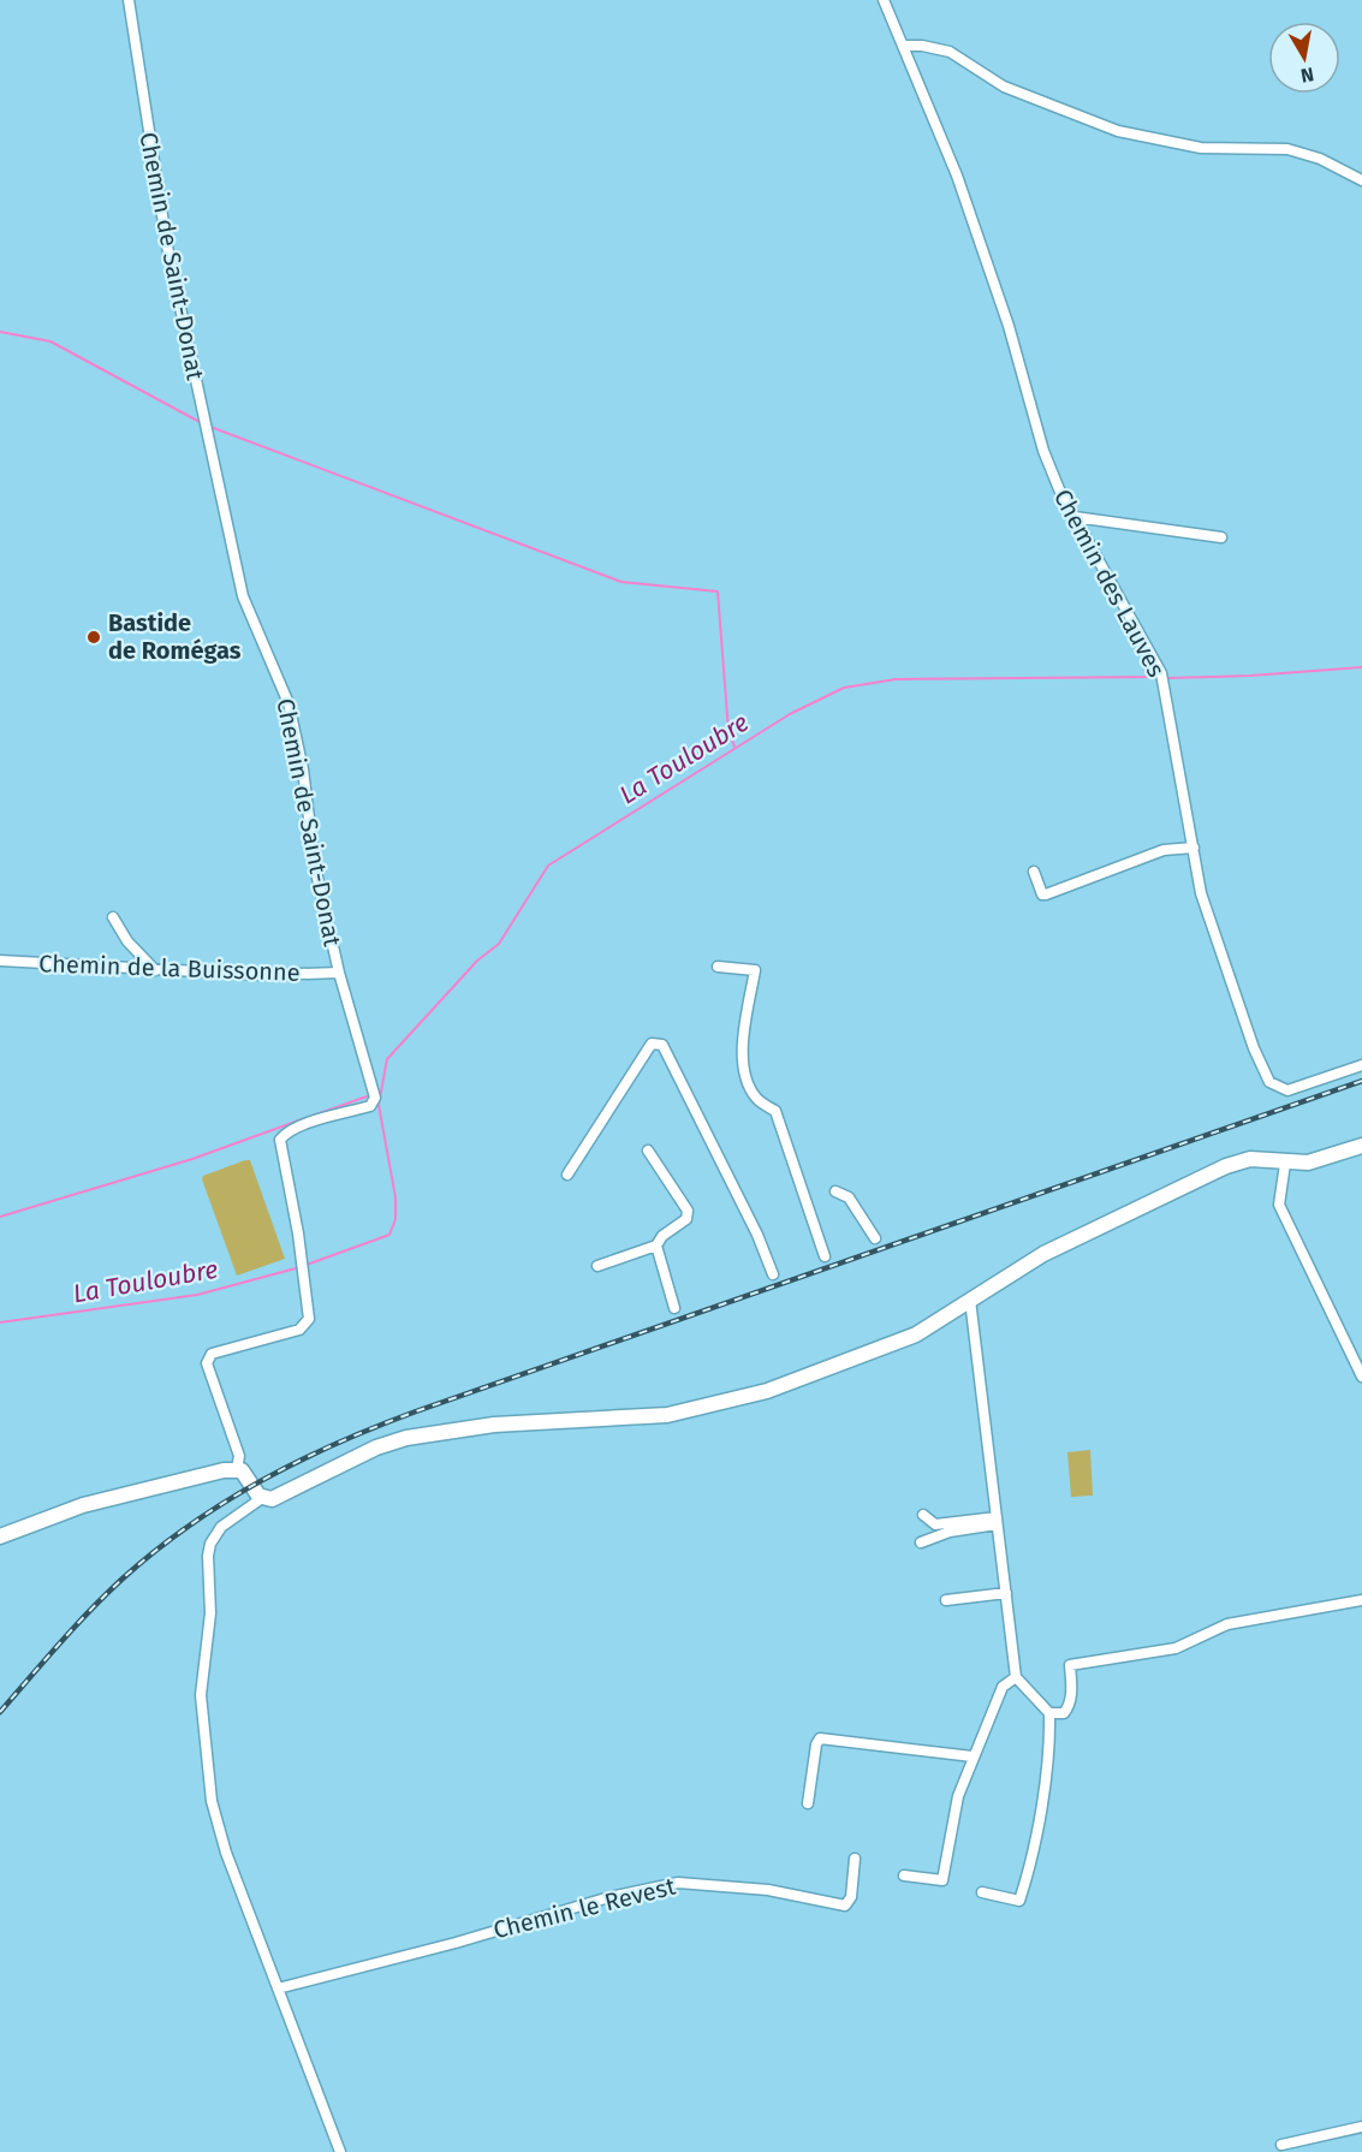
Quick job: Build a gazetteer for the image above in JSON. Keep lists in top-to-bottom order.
{
  "streets": {
    "street": [
      "Chemin de Saint-Donat",
      "Chemin des Lauves",
      "Chemin de la Buissonne",
      "Chemin le Revest"
    ]
  },
  "crossings": [
    ["Chemin de Saint-Donat", "Chemin de la Buissonne"]
  ],
  "water": ["La Touloubre"],
  "places": ["Bastide de Romégas"],
  "north": "bottom"
}
